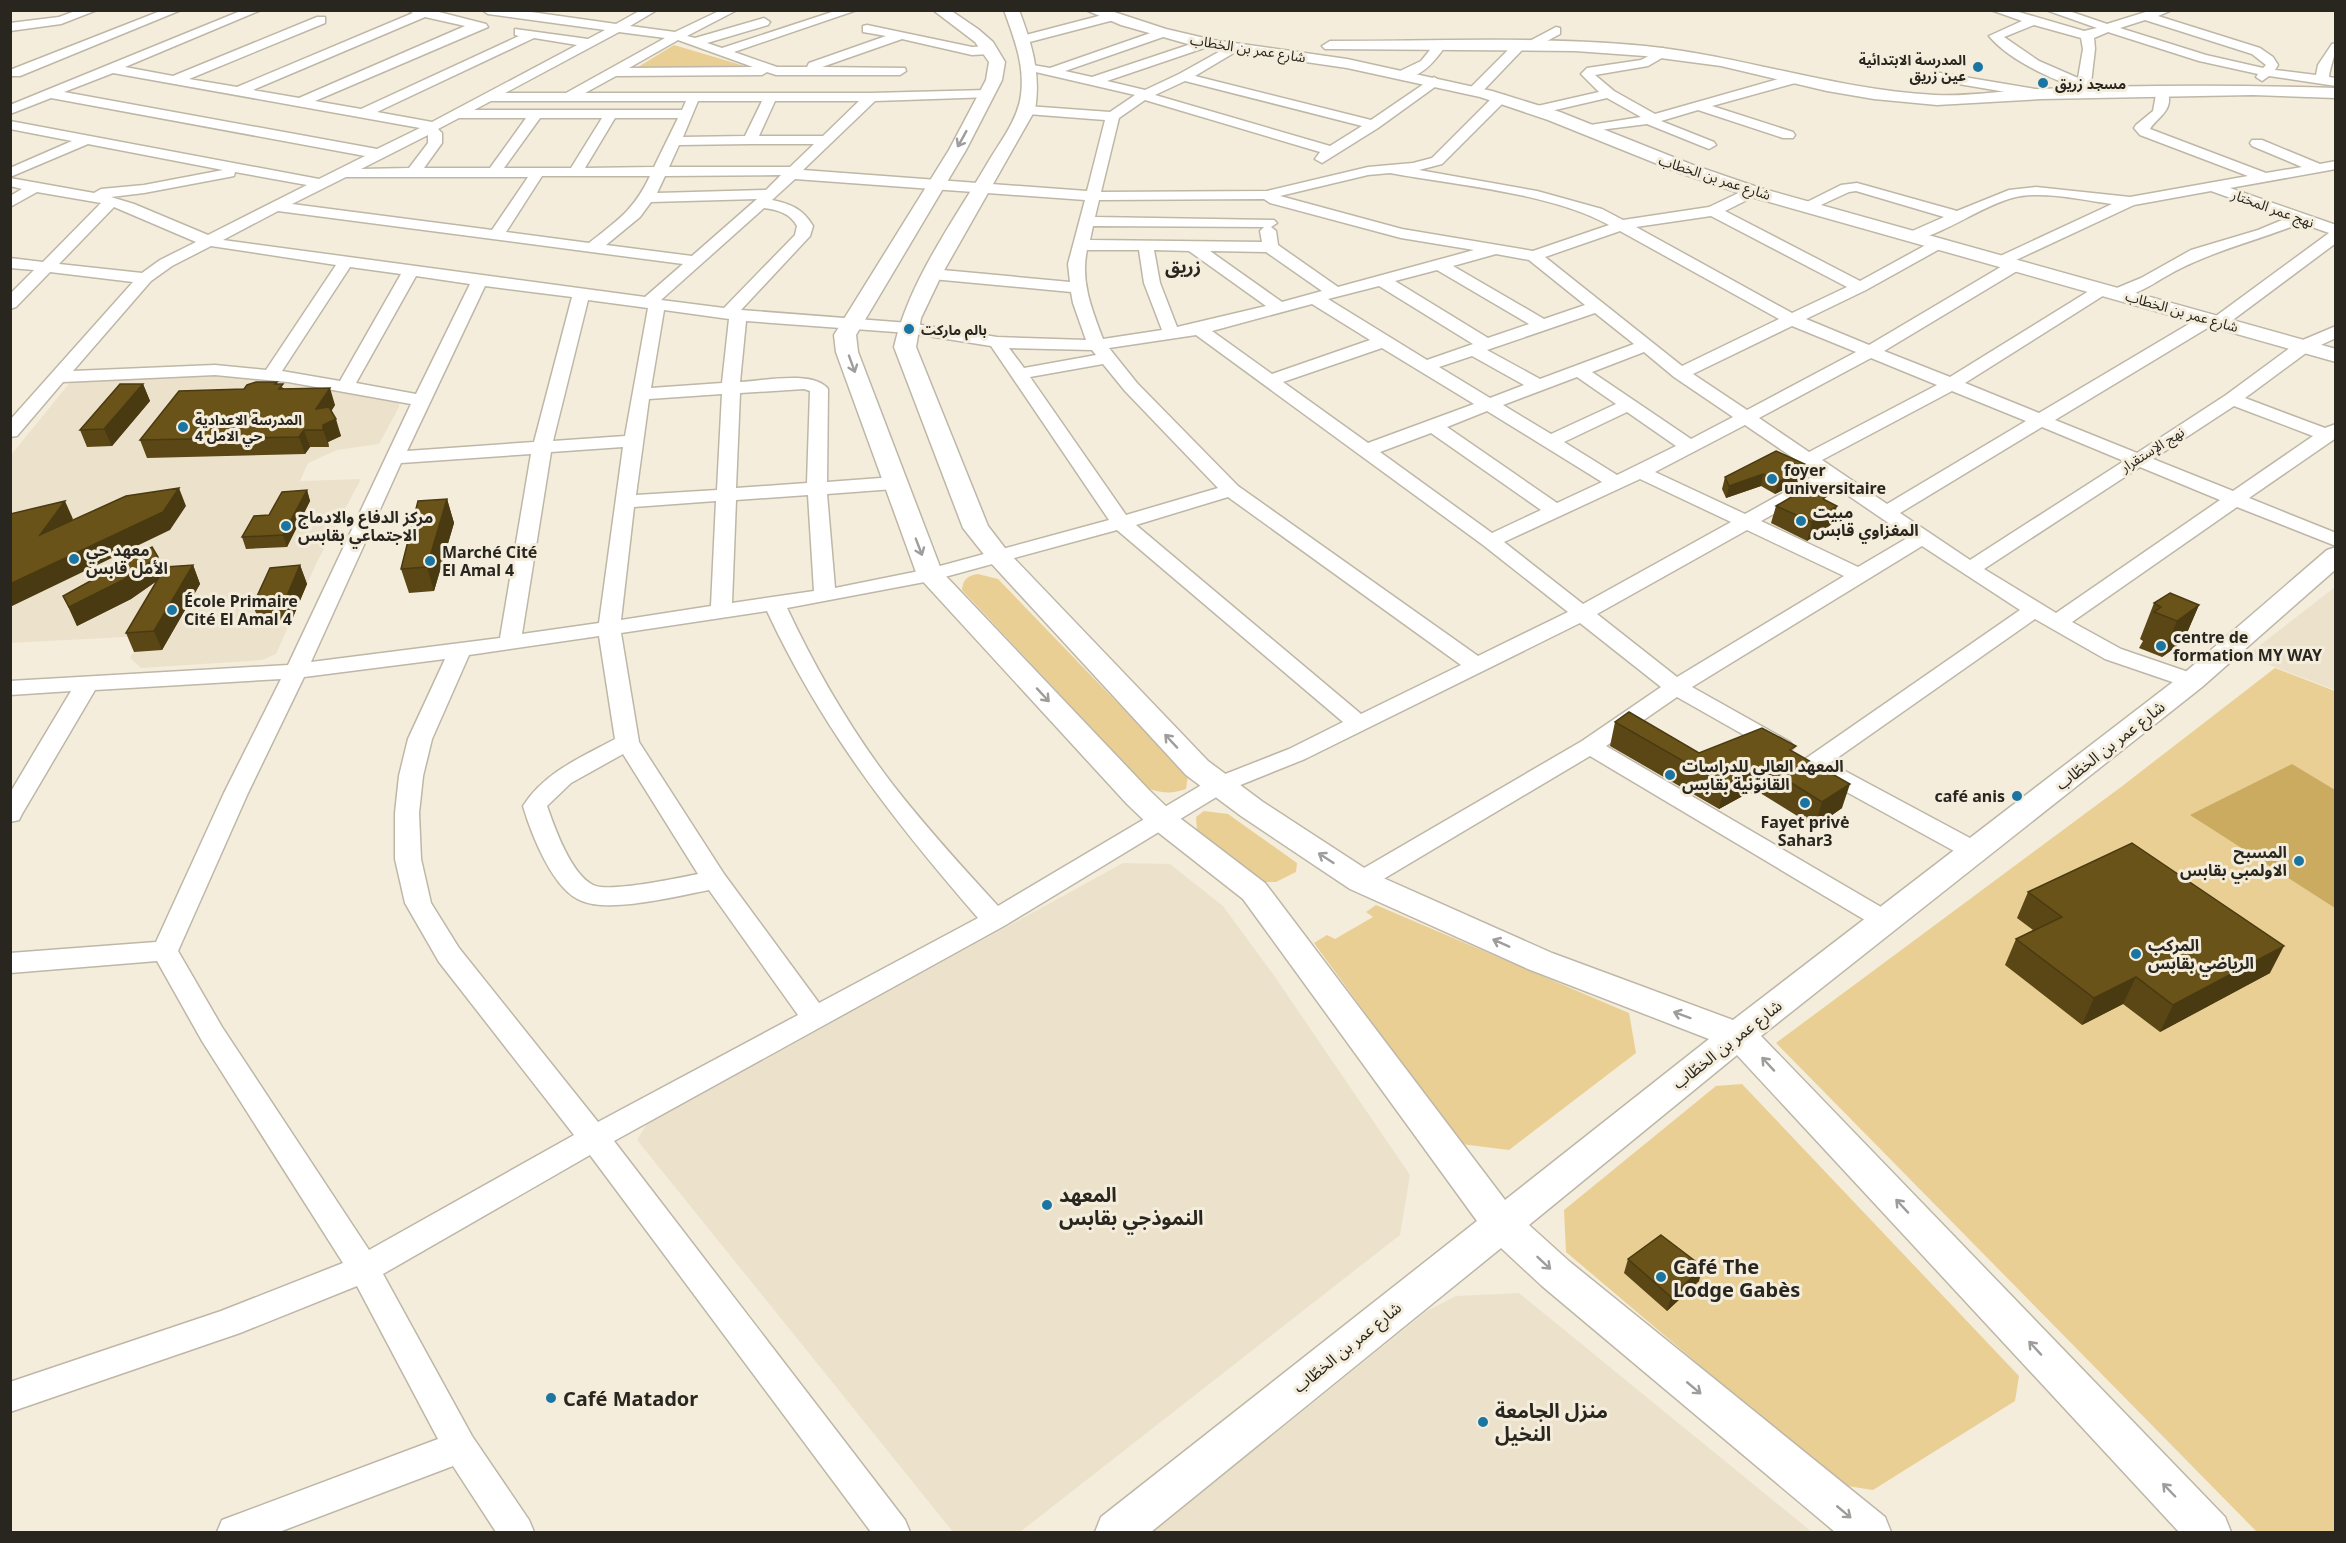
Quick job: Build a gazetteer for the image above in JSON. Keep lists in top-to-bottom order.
{
  "streets": {
    "street": [
      "شارع عمر بن الخطاب",
      "نهج عمر المختار",
      "نهج الإستقرار",
      "شارع عمر بن الخطّاب"
    ]
  },
  "crossings": [
    ["شارع عمر بن الخطاب", "نهج الإستقرار"]
  ],
  "districts": ["زريق"],
  "places": [
    "المدرسة الابتدائية عين زريق",
    "مسجد زريق",
    "بالم ماركت",
    "المدرسة الاعدادية حي الامل 4",
    "foyer universitaire",
    "مبيت المغزاوي قابس",
    "مركز الدفاع والادماج الاجتماعي بقابس",
    "معهد حي الأمل قابس",
    "Marché Cité El Amal 4",
    "École Primaire Cité El Amal 4",
    "centre de formation MY WAY",
    "المعهد العالي للدراسات القانونية بقابس",
    "café anis",
    "Fayet privė Sahar3",
    "المسبح الاولمبي بقابس",
    "المركب الرياضي بقابس",
    "المعهد النموذجي بقابس",
    "Café The Lodge Gabès",
    "Café Matador",
    "منزل الجامعة النخيل"
  ]
}
